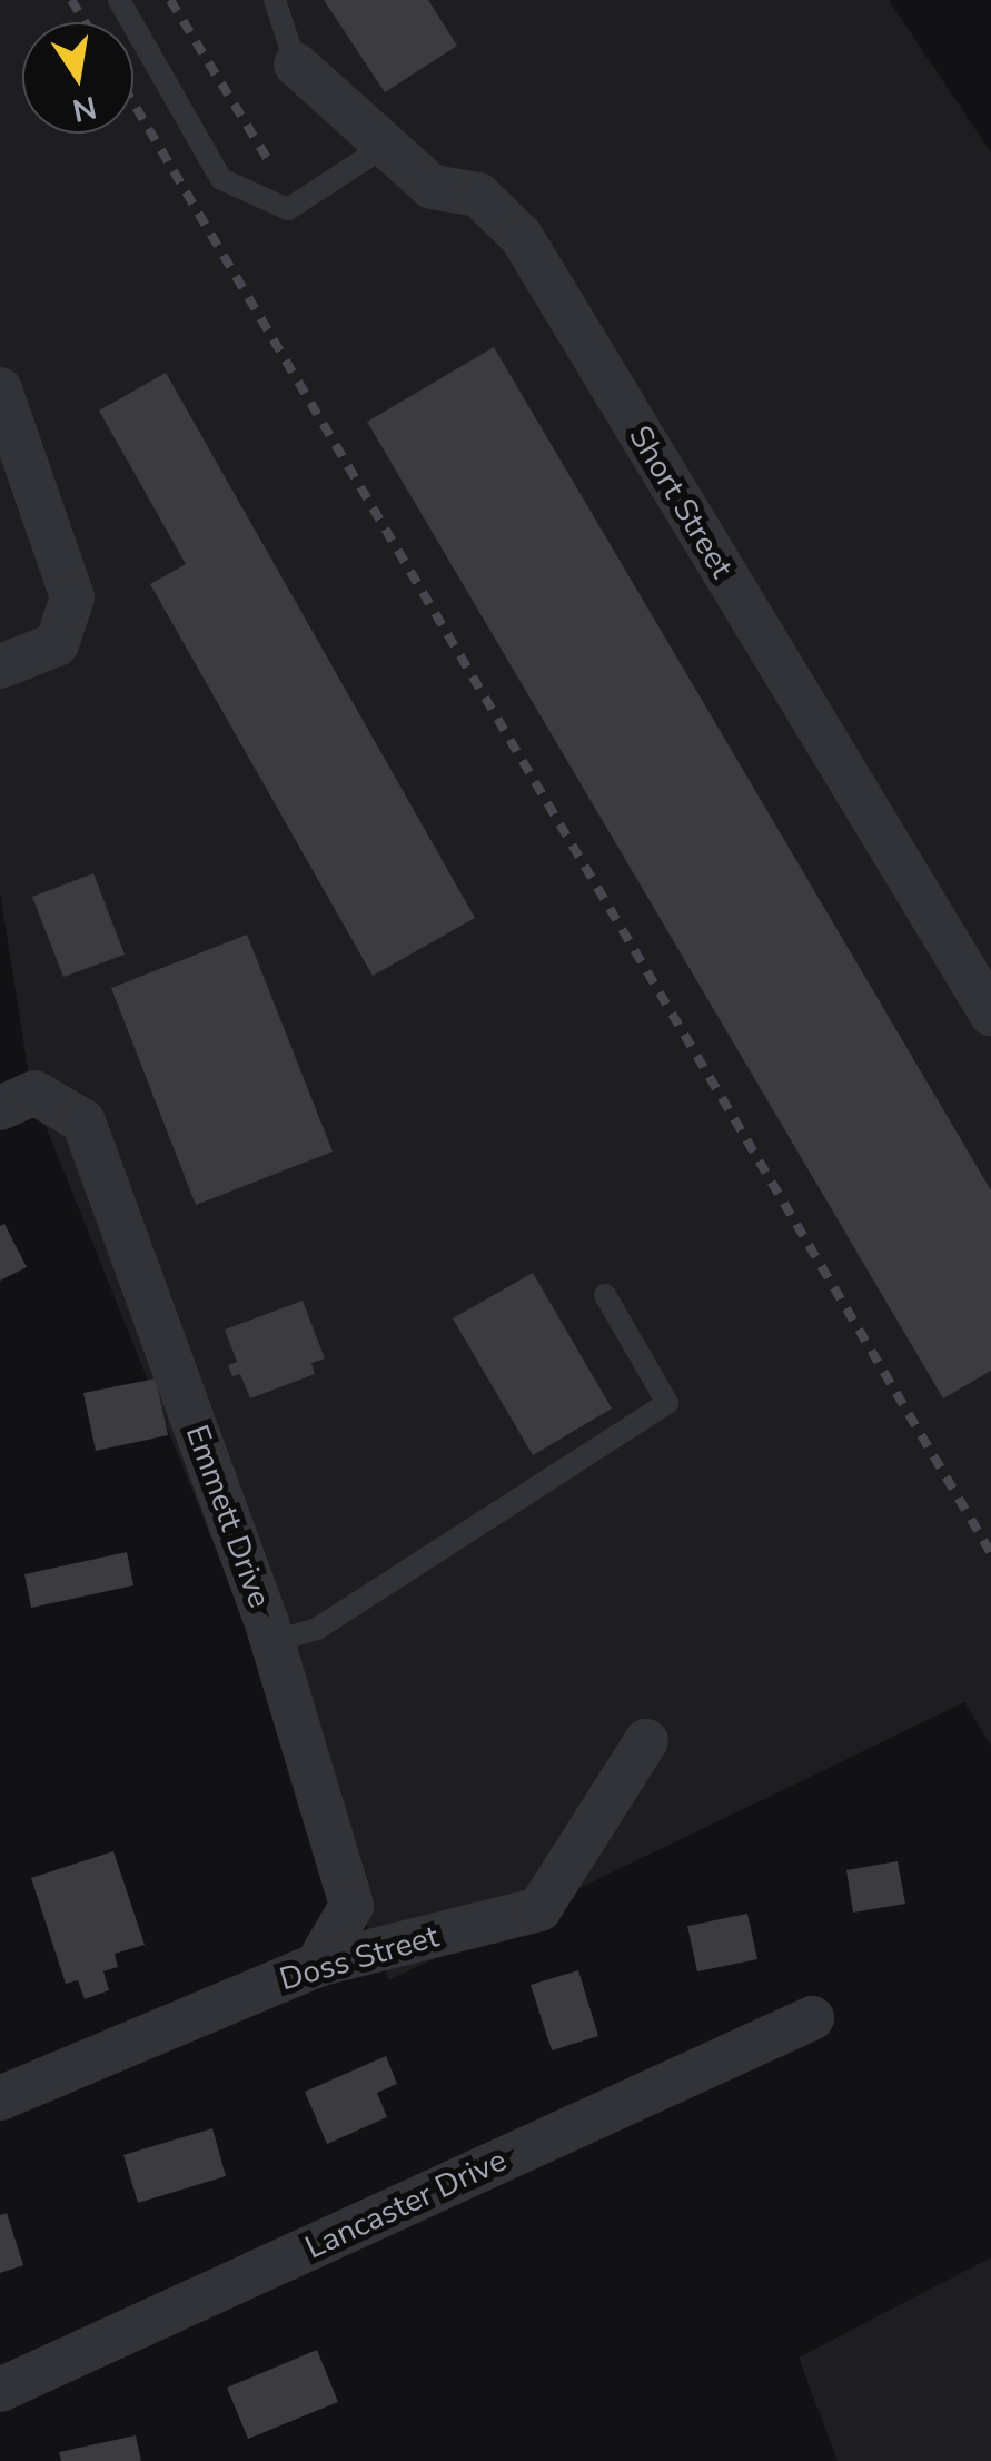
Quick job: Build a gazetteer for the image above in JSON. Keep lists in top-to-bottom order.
{
  "streets": {
    "street": [
      "Short Street",
      "Emmett Drive",
      "Doss Street",
      "Lancaster Drive"
    ]
  },
  "crossings": [
    ["Emmett Drive", "Doss Street"]
  ],
  "north": "bottom"
}
